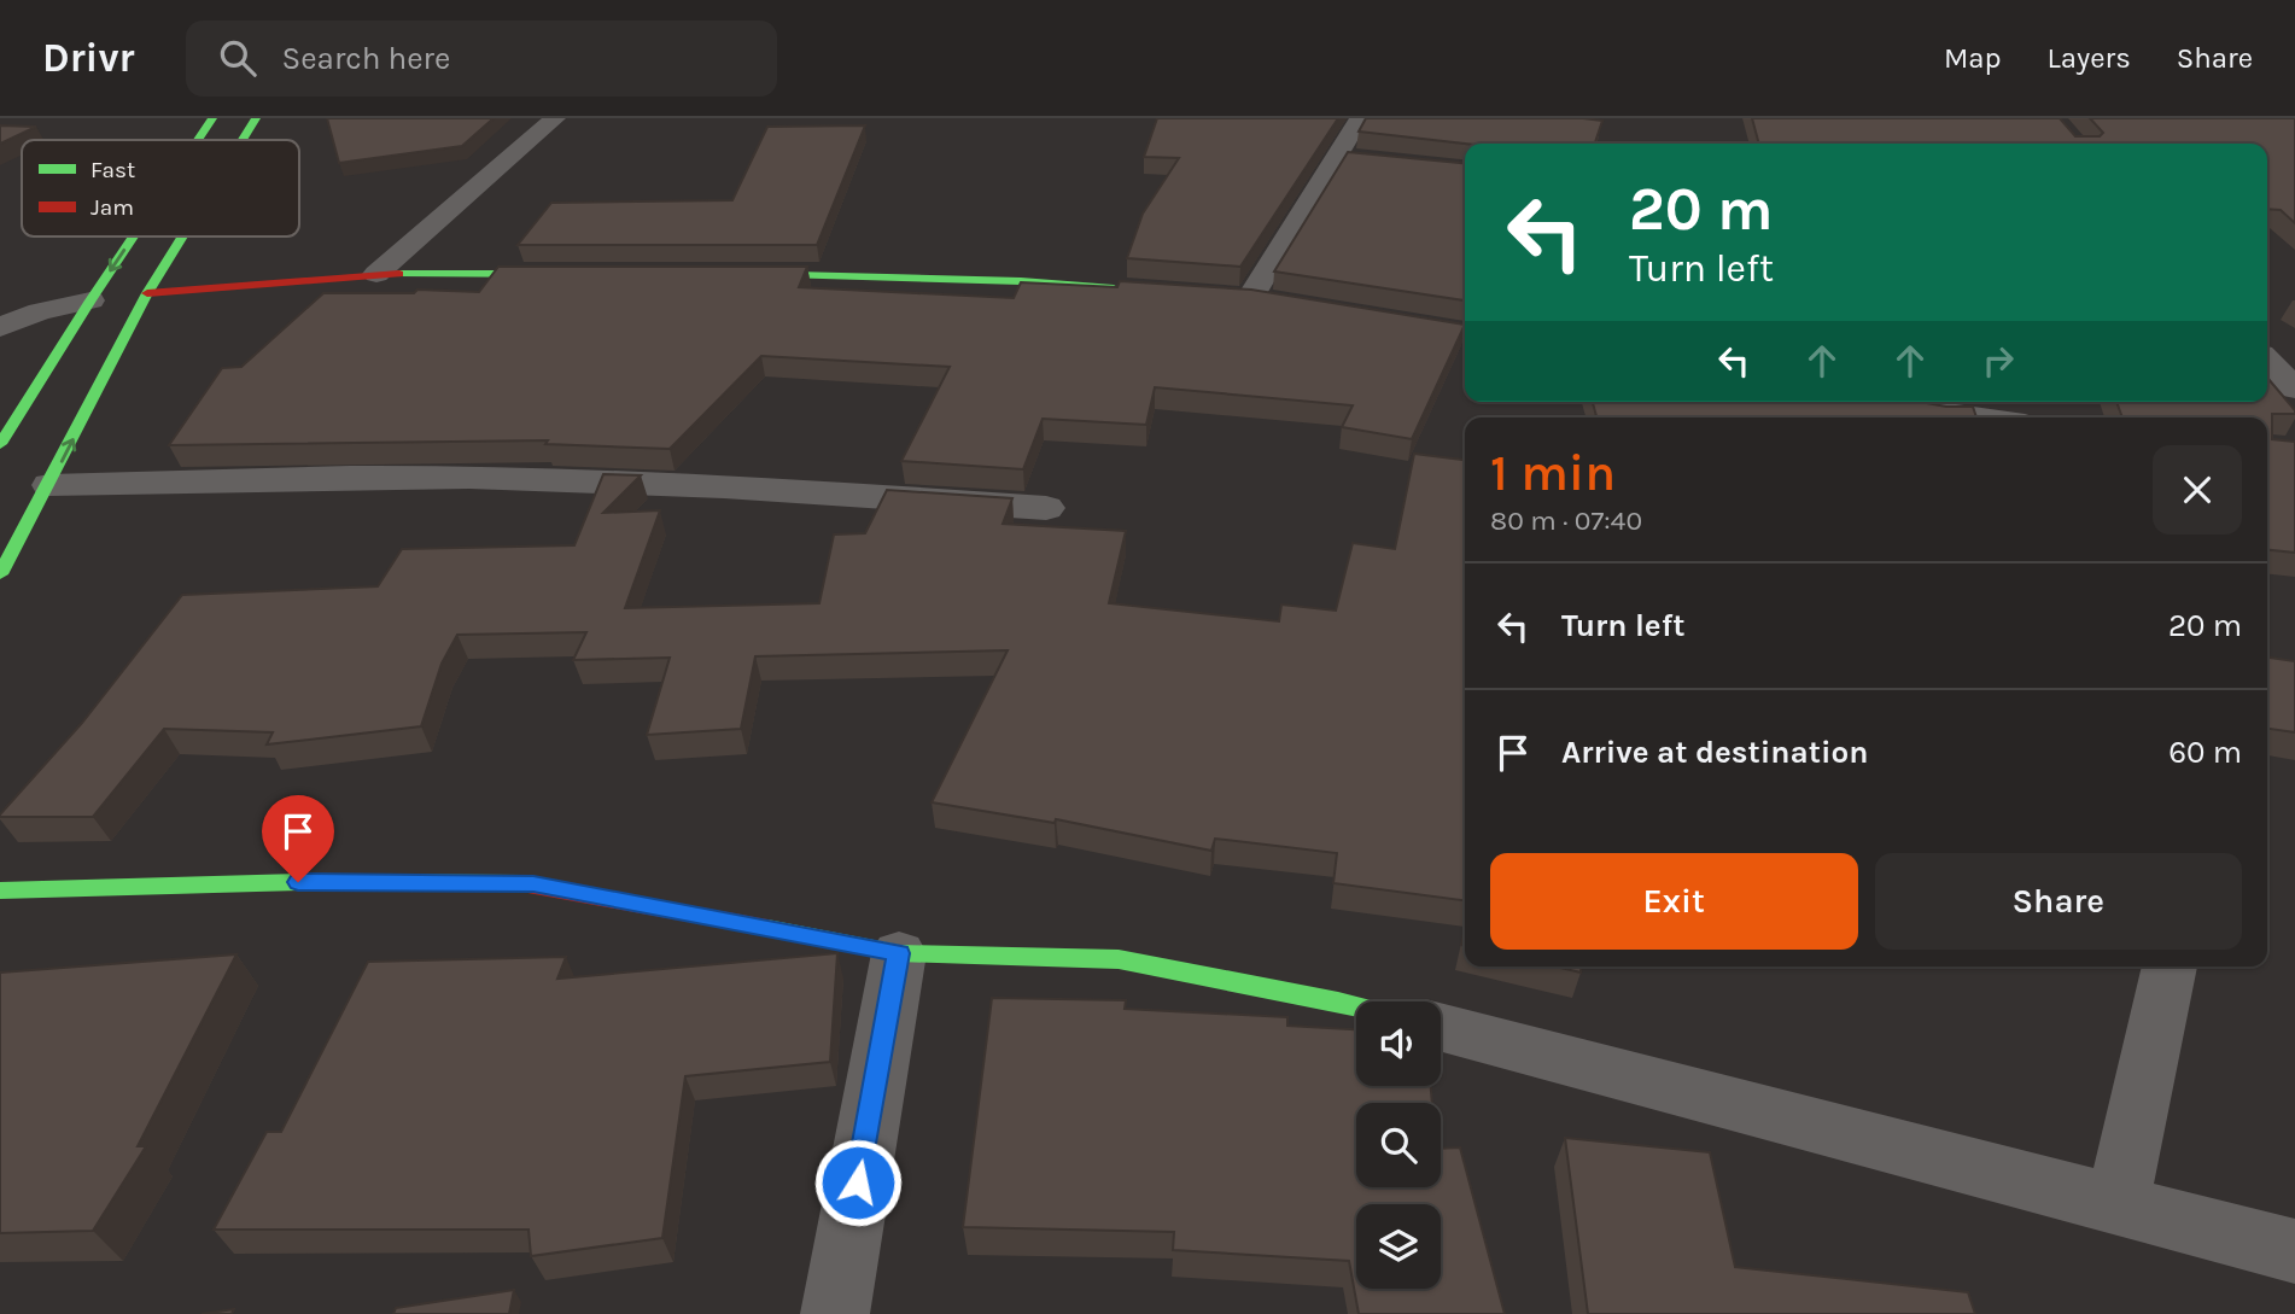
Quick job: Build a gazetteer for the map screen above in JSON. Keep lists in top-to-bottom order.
{
  "legend": ["Fast", "Jam"],
  "page": {
    "header": "Drivr",
    "search": "Search here",
    "nav": ["Map", "Layers", "Share"],
    "turn": ["20 m", "Turn left"],
    "heading": ["1 min", "80 m · 07:40"],
    "list": [
      {
        "name": "Turn left",
        "value": "20 m"
      },
      {
        "name": "Arrive at destination",
        "value": "60 m"
      }
    ],
    "buttons": ["Exit", "Share"]
  }
}
